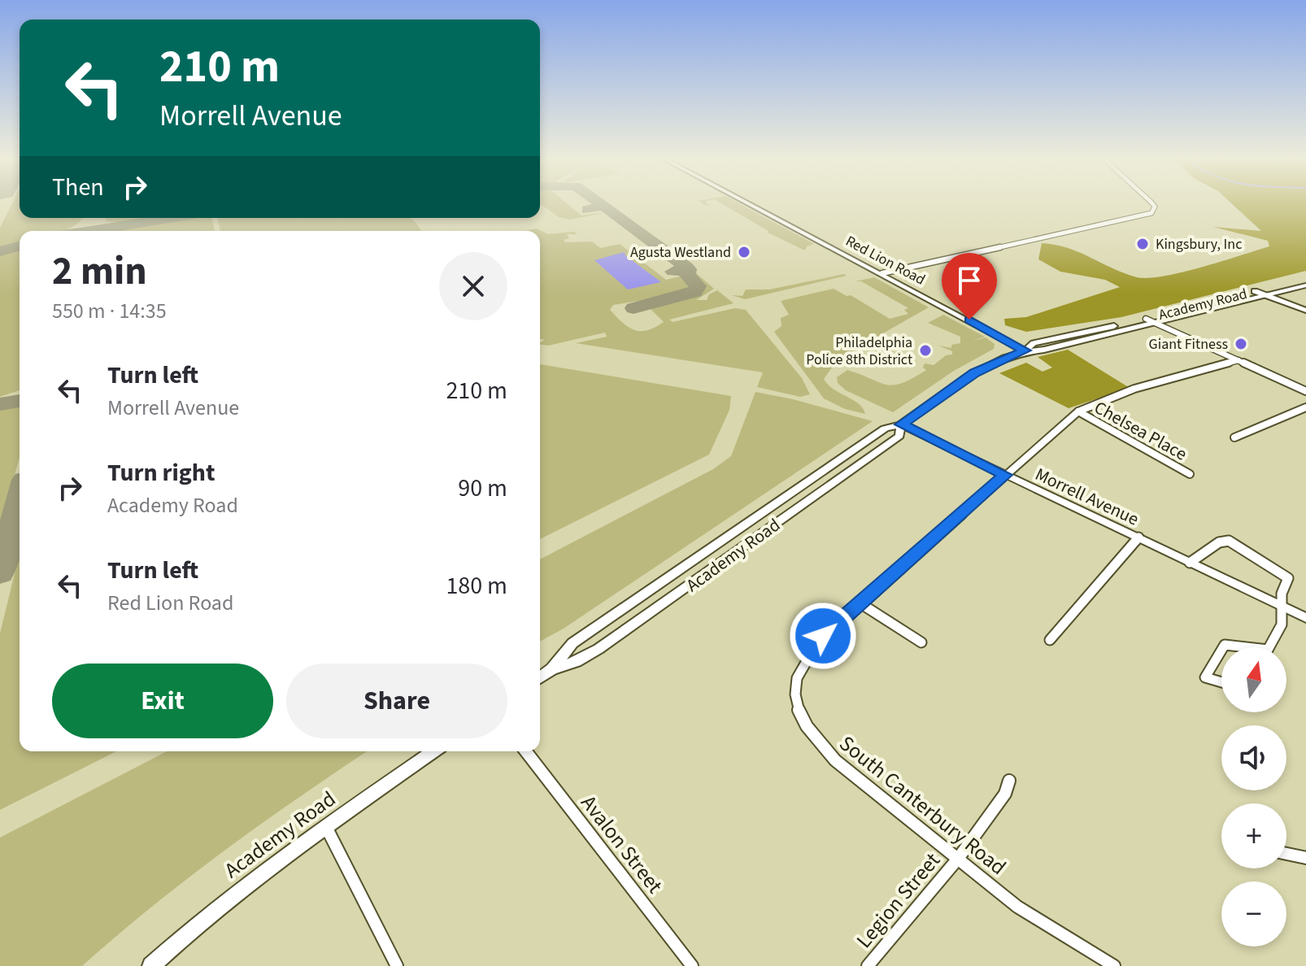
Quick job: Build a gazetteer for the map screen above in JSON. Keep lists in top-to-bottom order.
{
  "streets": {
    "main road": ["Academy Road"],
    "street": [
      "Red Lion Road",
      "Chelsea Place",
      "Morrell Avenue",
      "South Canterbury Road",
      "Avalon Street",
      "Legion Street"
    ]
  },
  "crossings": [
    ["Red Lion Road", "Academy Road"],
    ["Academy Road", "Morrell Avenue"],
    ["Chelsea Place", "South Canterbury Road"],
    ["Morrell Avenue", "South Canterbury Road"],
    ["South Canterbury Road", "Legion Street"]
  ],
  "places": [
    "Kingsbury, Inc",
    "Agusta Westland",
    "Giant Fitness",
    "Philadelphia Police 8th District"
  ],
  "north": "top",
  "page": {
    "turn": ["210 m", "Morrell Avenue"],
    "then": "Then",
    "heading": ["2 min", "550 m · 14:35"],
    "list": [
      {
        "name": "Turn left",
        "note": "Morrell Avenue",
        "value": "210 m"
      },
      {
        "name": "Turn right",
        "note": "Academy Road",
        "value": "90 m"
      },
      {
        "name": "Turn left",
        "note": "Red Lion Road",
        "value": "180 m"
      }
    ],
    "map_buttons": ["+", "−"],
    "buttons": ["Exit", "Share"]
  }
}
